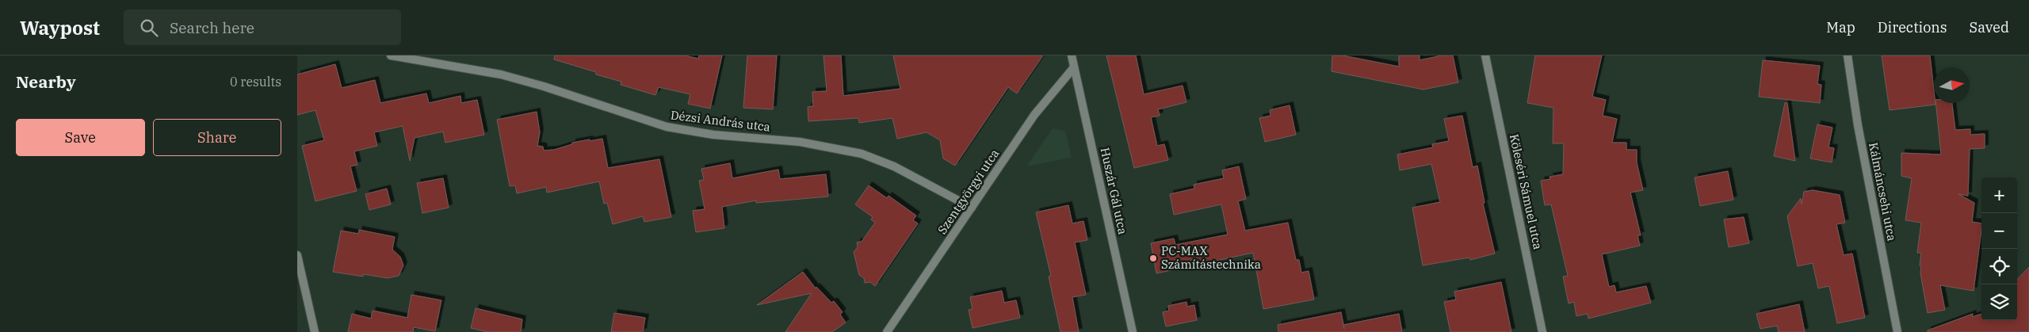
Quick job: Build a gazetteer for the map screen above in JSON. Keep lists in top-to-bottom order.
{
  "streets": {
    "street": [
      "Dézsi András utca",
      "Huszár Gál utca",
      "Szentgyörgyi utca",
      "Köleséri Sámuel utca",
      "Kálmáncsehi utca"
    ]
  },
  "crossings": [
    ["Dézsi András utca", "Szentgyörgyi utca"],
    ["Huszár Gál utca", "Szentgyörgyi utca"]
  ],
  "places": ["PC-MAX Számítástechnika"],
  "north": "right",
  "page": {
    "header": "Waypost",
    "search": "Search here",
    "nav": ["Map", "Directions", "Saved"],
    "heading": ["Nearby", "0 results"],
    "buttons": ["Save", "Share"],
    "map_buttons": ["+", "−"]
  }
}
